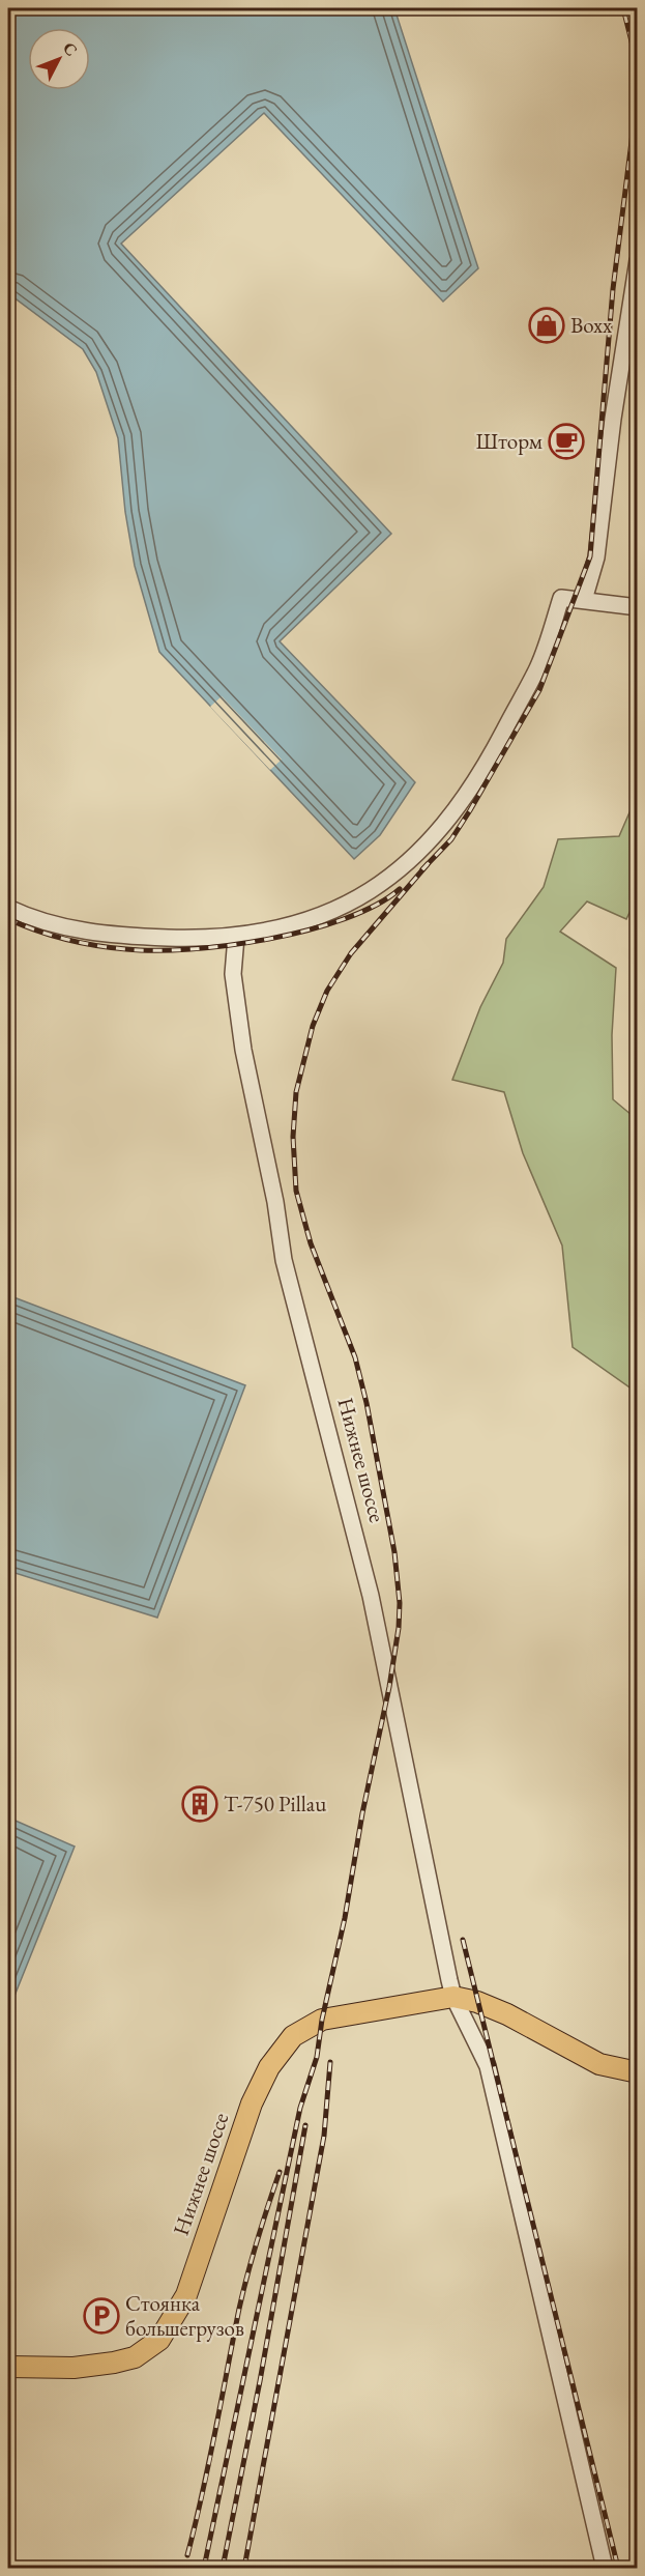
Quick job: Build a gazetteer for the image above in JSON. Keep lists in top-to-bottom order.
{
  "streets": {
    "main road": ["Нижнее шоссе"]
  },
  "places": {
    "shop": ["Boxx"],
    "cafe": ["Шторм"],
    "building": ["T-750 Pillau"],
    "parking": ["Стоянка большегрузов"]
  },
  "north": "top right"
}
